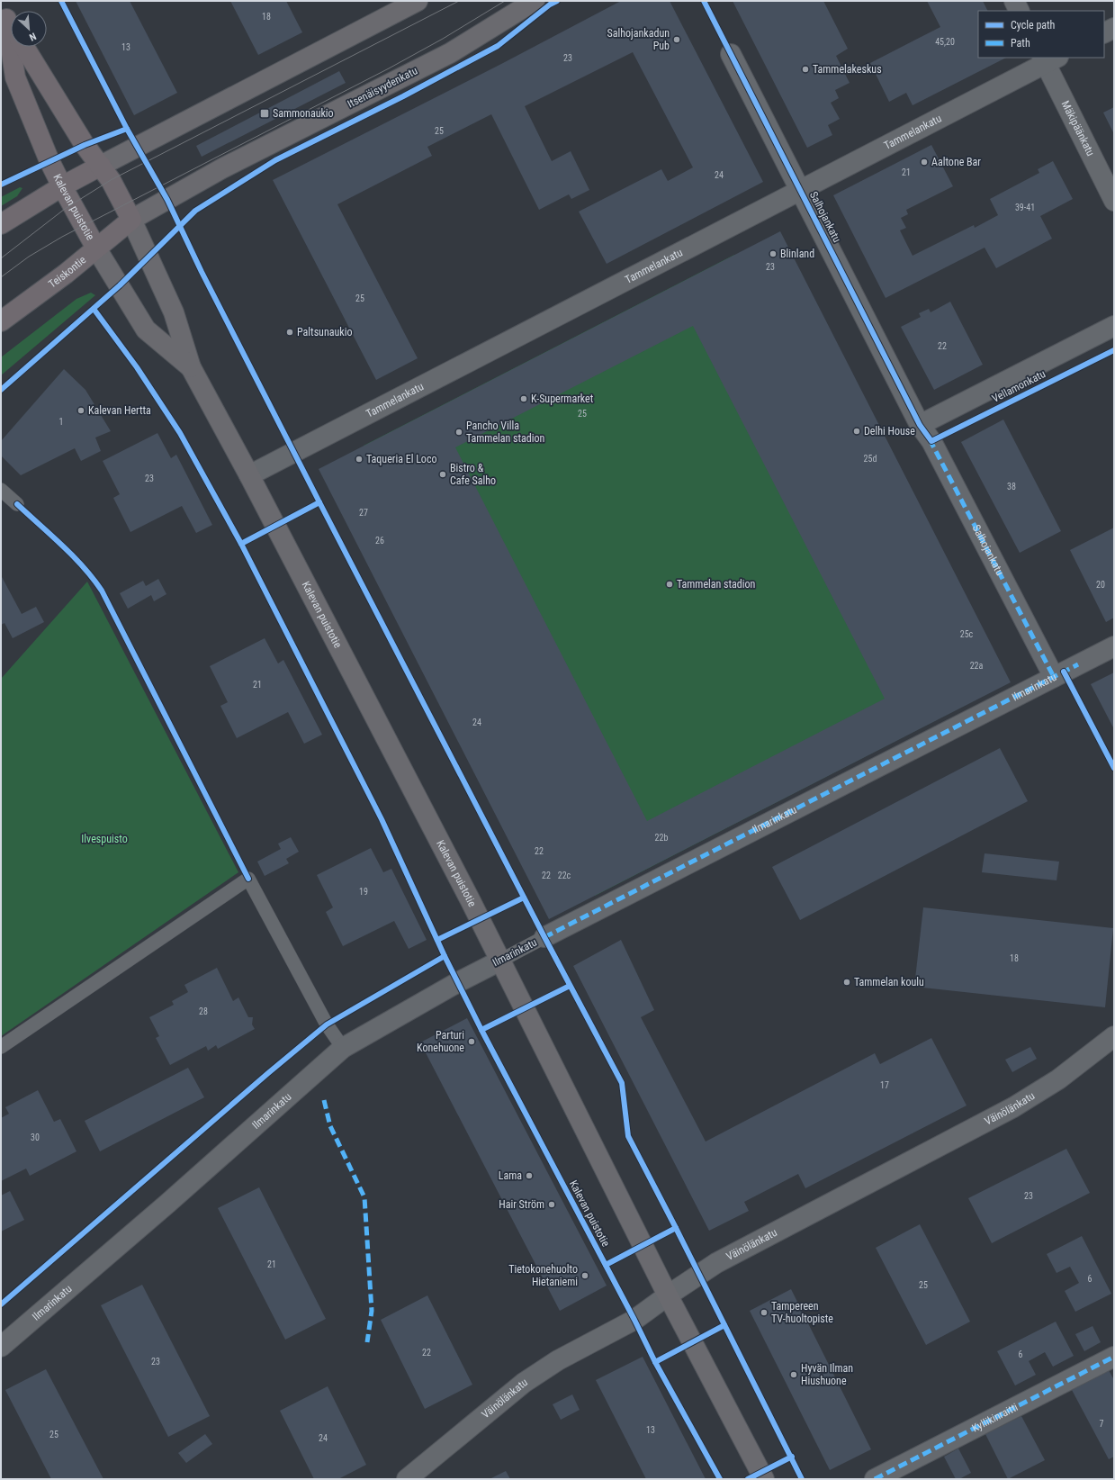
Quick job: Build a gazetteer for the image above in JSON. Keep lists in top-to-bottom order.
{
  "streets": {
    "main road": ["Itsenäisyydenkatu", "Kalevan puistotie", "Teiskontie"],
    "street": [
      "Mäkipäänkatu",
      "Tammelankatu",
      "Salhojankatu",
      "Vellamonkatu",
      "Ilmarinkatu",
      "Väinölänkatu",
      "Kyllikinraitti"
    ]
  },
  "crossings": [
    ["Itsenäisyydenkatu", "Kalevan puistotie"],
    ["Itsenäisyydenkatu", "Teiskontie"],
    ["Mäkipäänkatu", "Tammelankatu"],
    ["Tammelankatu", "Kalevan puistotie"],
    ["Tammelankatu", "Salhojankatu"],
    ["Kalevan puistotie", "Teiskontie"],
    ["Kalevan puistotie", "Ilmarinkatu"],
    ["Kalevan puistotie", "Väinölänkatu"],
    ["Salhojankatu", "Vellamonkatu"],
    ["Salhojankatu", "Ilmarinkatu"]
  ],
  "parks": ["Ilvespuisto"],
  "places": {
    "other": [
      "Salhojankadun Pub",
      "Tammelakeskus",
      "Aaltone Bar",
      "Blinland",
      "Paltsunaukio",
      "K-Supermarket",
      "Kalevan Hertta",
      "Delhi House",
      "Pancho Villa Tammelan stadion",
      "Taqueria El Loco",
      "Bistro & Cafe Salho",
      "Tammelan stadion",
      "Tammelan koulu",
      "Parturi Konehuone",
      "Lama",
      "Hair Ström",
      "Tietokonehuolto Hietaniemi",
      "Tampereen TV-huoltopiste",
      "Hyvän Ilman Hiushuone"
    ],
    "transit": ["Sammonaukio"]
  },
  "house_numbers": [
    "18",
    "45,20",
    "13",
    "23",
    "25",
    "21",
    "24",
    "39-41",
    "23",
    "25",
    "22",
    "25",
    "1",
    "25d",
    "23",
    "38",
    "27",
    "26",
    "20",
    "25c",
    "22a",
    "21",
    "24",
    "22b",
    "22",
    "22",
    "22c",
    "19",
    "18",
    "28",
    "17",
    "30",
    "23",
    "21",
    "6",
    "25",
    "22",
    "6",
    "23",
    "7",
    "13",
    "25",
    "24"
  ],
  "legend": ["Cycle path", "Path"],
  "north": "bottom right"
}
